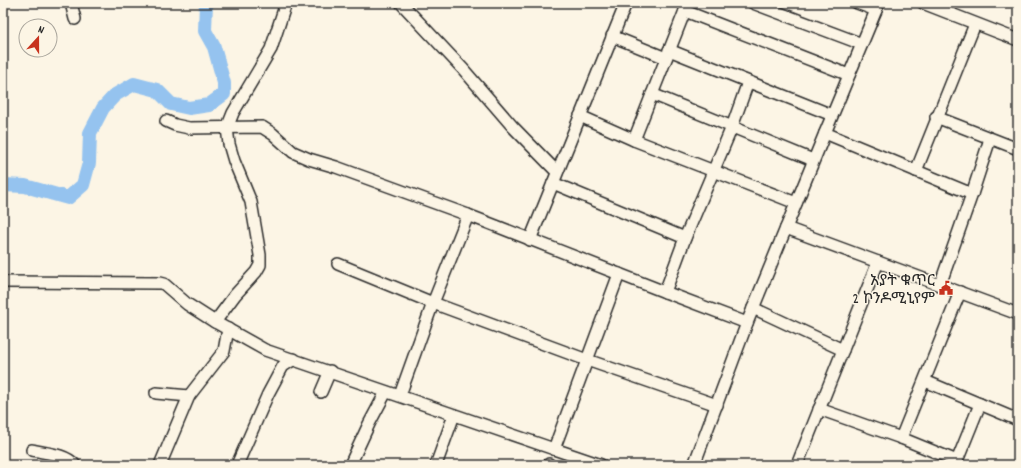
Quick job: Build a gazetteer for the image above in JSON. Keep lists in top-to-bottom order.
{
  "places": {
    "public building": ["አያት ቁጥር 2 ኮንዶሚኒየም"]
  },
  "north": "top"
}
